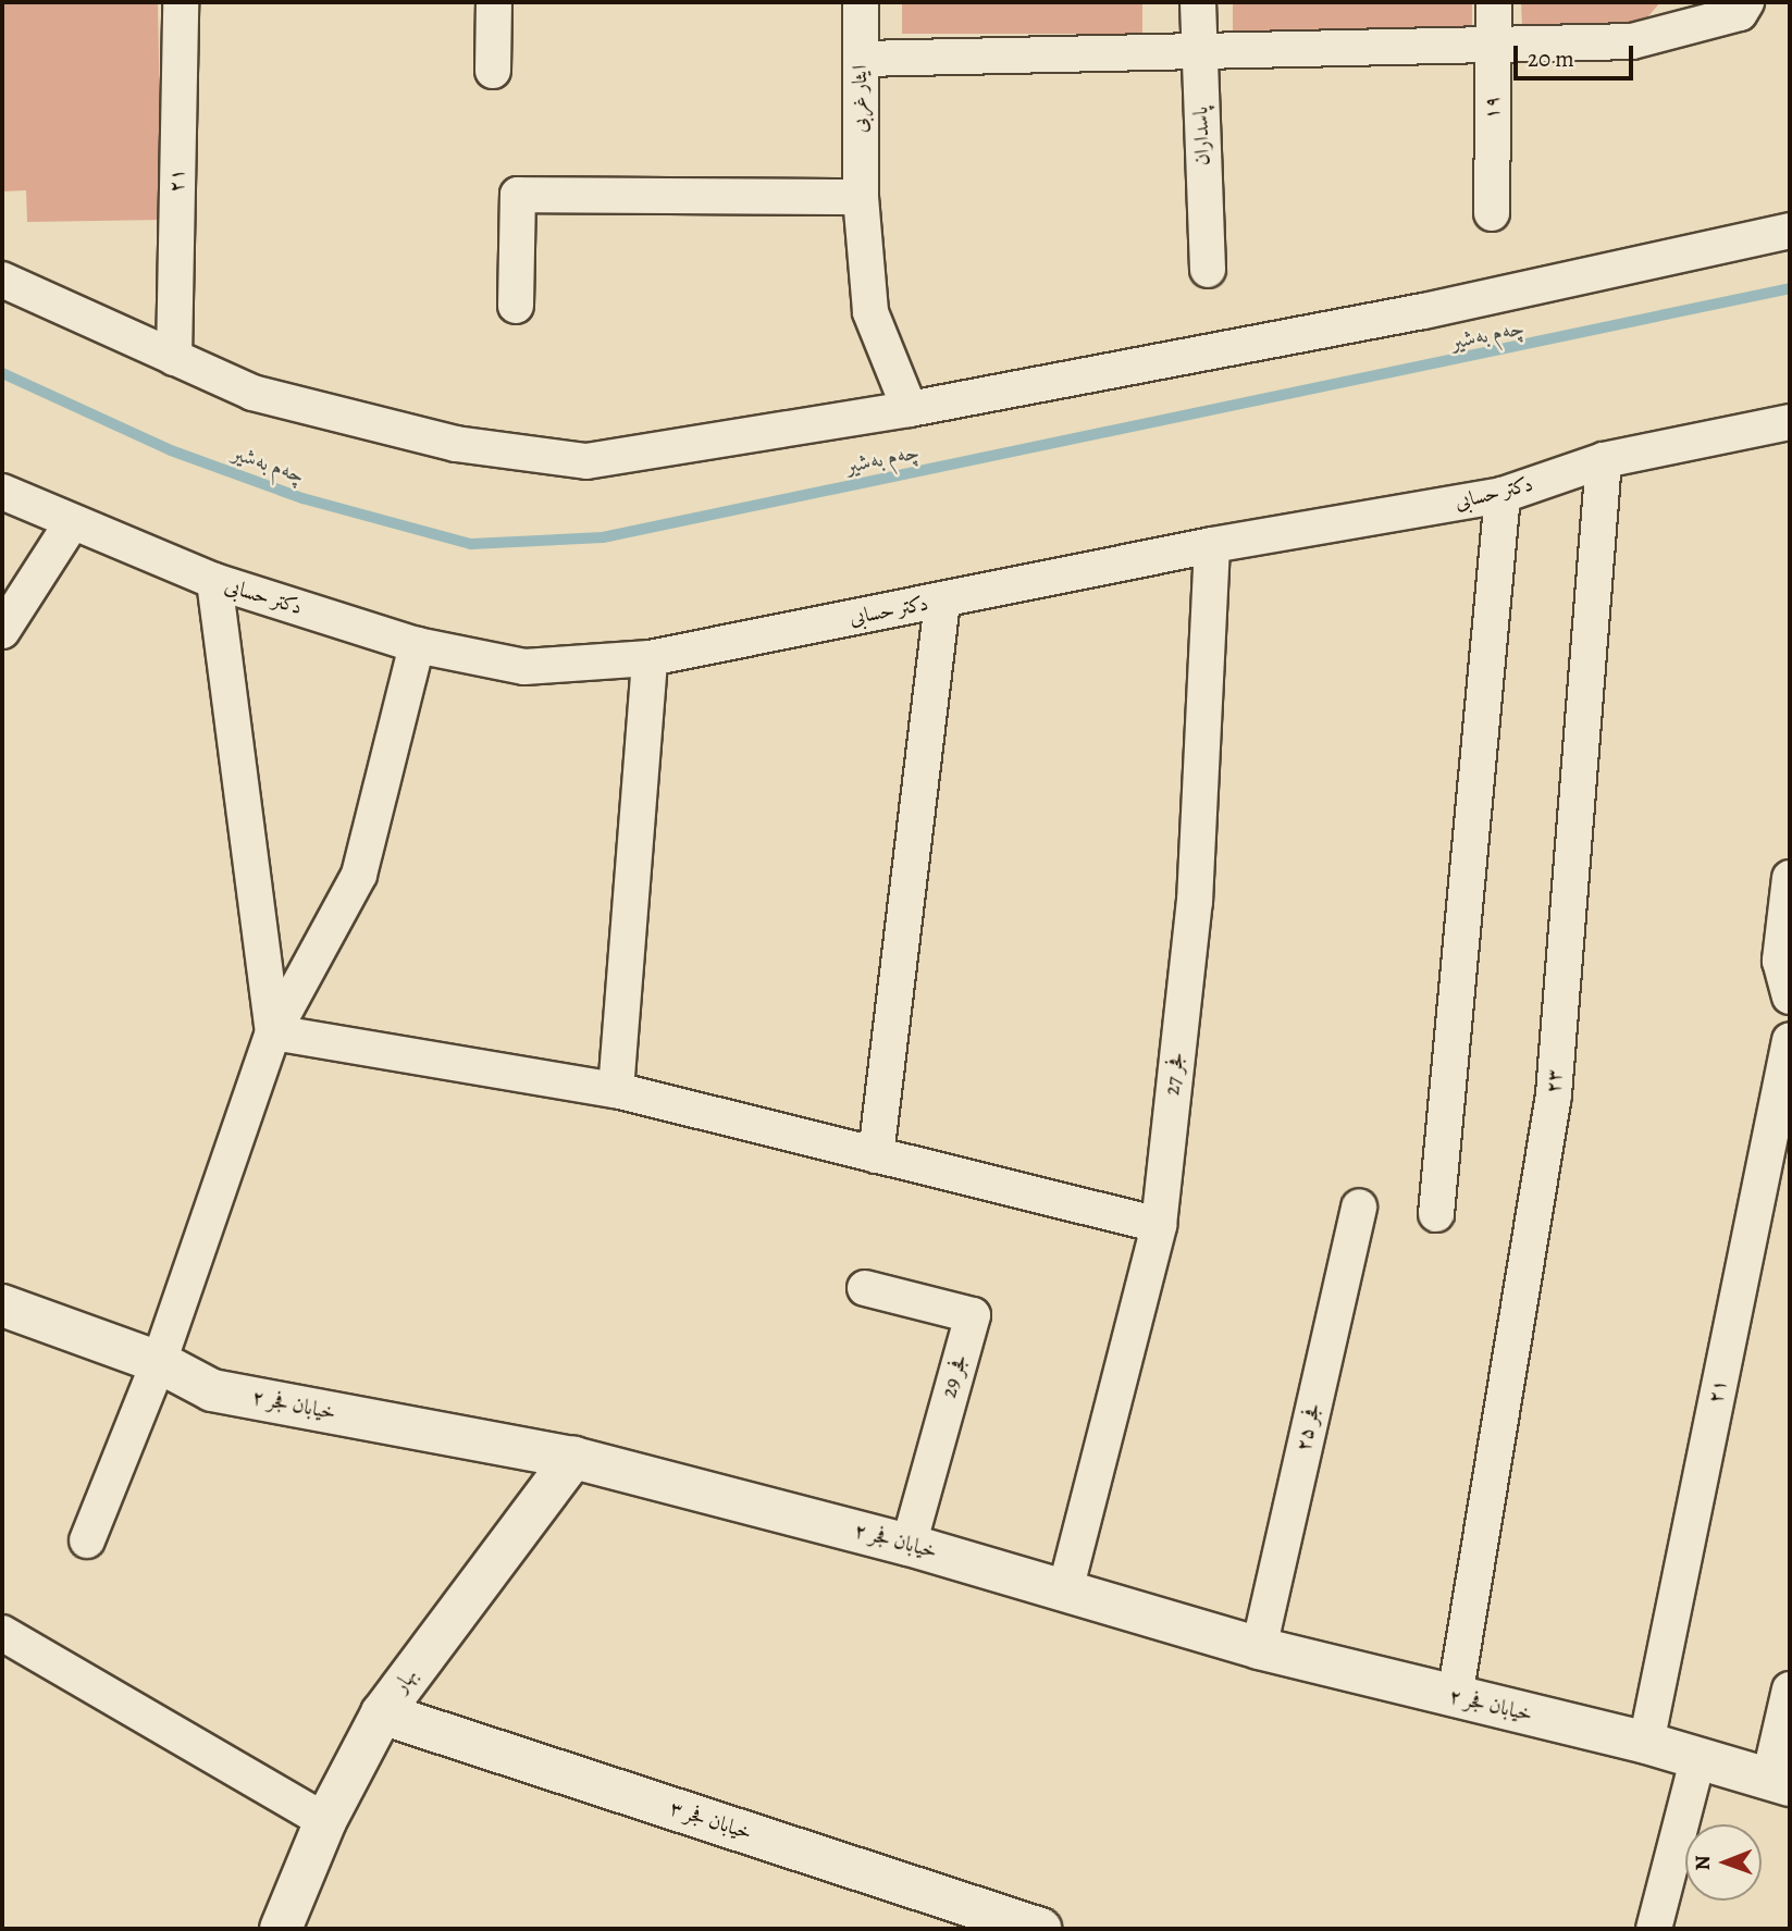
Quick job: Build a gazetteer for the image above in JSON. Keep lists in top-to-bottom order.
{
  "streets": {
    "street": [
      "ایثار غربی",
      "۱۹",
      "پاسداران",
      "۲۱",
      "دکتر حسابی",
      "فجر 27",
      "۲۳",
      "فجر 29",
      "خیابان فجر ۲",
      "فجر ۲۵",
      "بهار",
      "خیابان فجر ۳"
    ]
  },
  "crossings": [
    ["۲۱", "خیابان فجر ۲"],
    ["دکتر حسابی", "فجر 27"],
    ["دکتر حسابی", "۲۳"],
    ["فجر 27", "خیابان فجر ۲"],
    ["۲۳", "خیابان فجر ۲"],
    ["فجر 29", "خیابان فجر ۲"],
    ["خیابان فجر ۲", "فجر ۲۵"],
    ["خیابان فجر ۲", "بهار"],
    ["بهار", "خیابان فجر ۳"]
  ],
  "water": ["چەم بەشیر"],
  "scale_bar": "20 m",
  "north": "left"
}
